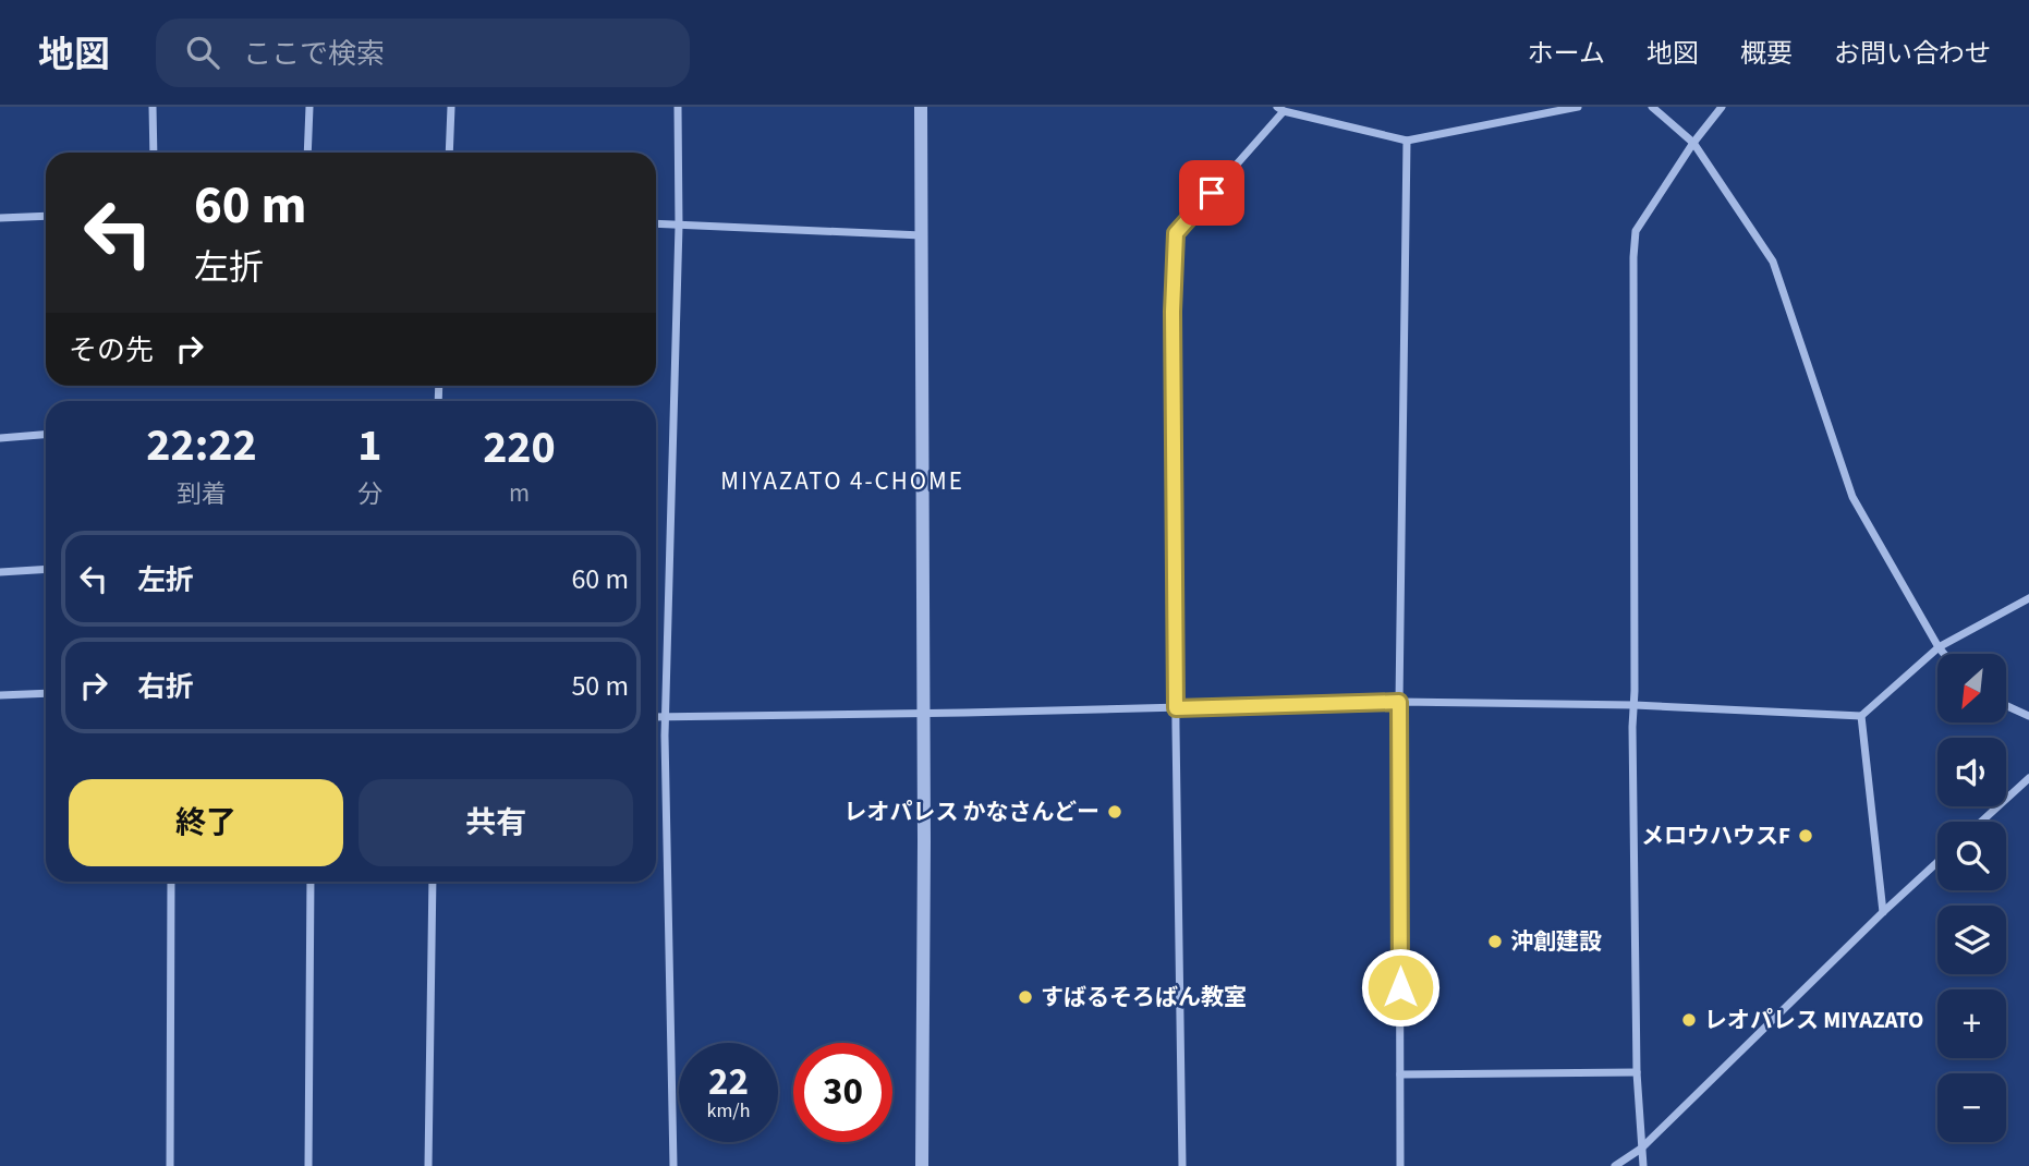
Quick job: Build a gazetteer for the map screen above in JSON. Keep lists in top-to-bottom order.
{
  "districts": ["MIYAZATO 4-CHOME"],
  "places": [
    "レオパレス かなさんどー",
    "メロウハウスF",
    "沖創建設",
    "すばるそろばん教室",
    "レオパレス MIYAZATO"
  ],
  "north": "bottom left",
  "page": {
    "header": "地図",
    "search": "ここで検索",
    "nav": [
      "ホーム",
      "地図",
      "概要",
      "お問い合わせ"
    ],
    "turn": ["60 m", "左折"],
    "then": "その先",
    "eta": [
      "22:22",
      "到着",
      "1",
      "分",
      "220",
      "m"
    ],
    "list": [
      {
        "name": "左折",
        "value": "60 m"
      },
      {
        "name": "右折",
        "value": "50 m"
      }
    ],
    "map_buttons": ["+", "−"],
    "buttons": ["終了", "共有"],
    "speed": "22 km/h",
    "limit": "30"
  }
}
